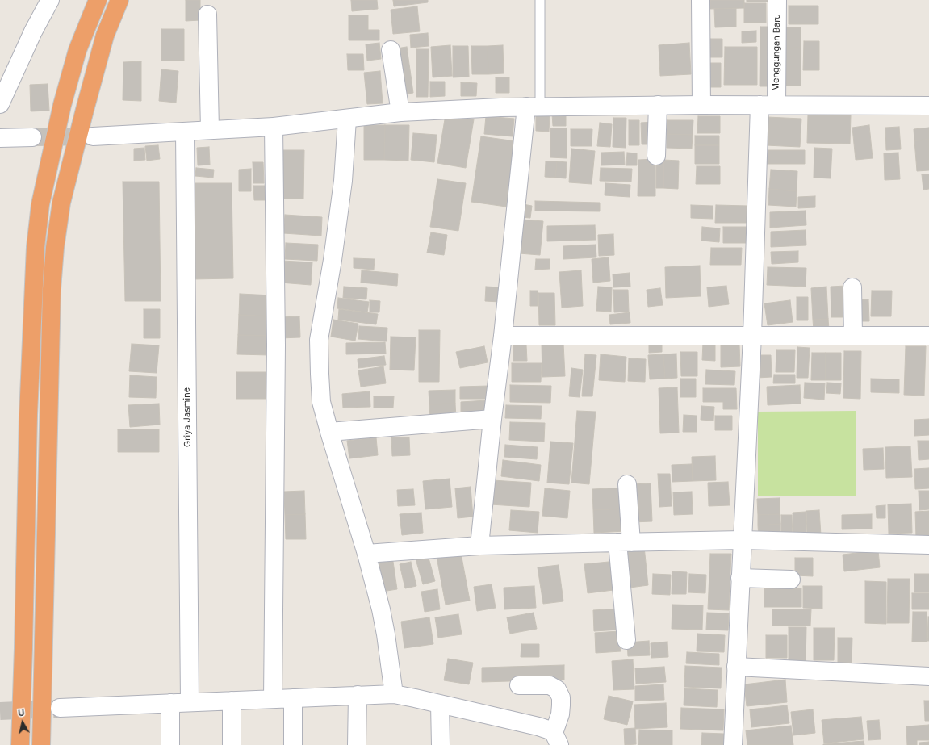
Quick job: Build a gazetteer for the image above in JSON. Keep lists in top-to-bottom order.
{
  "streets": {
    "street": ["Menggungan Baru", "Griya Jasmine"]
  },
  "north": "top"
}
